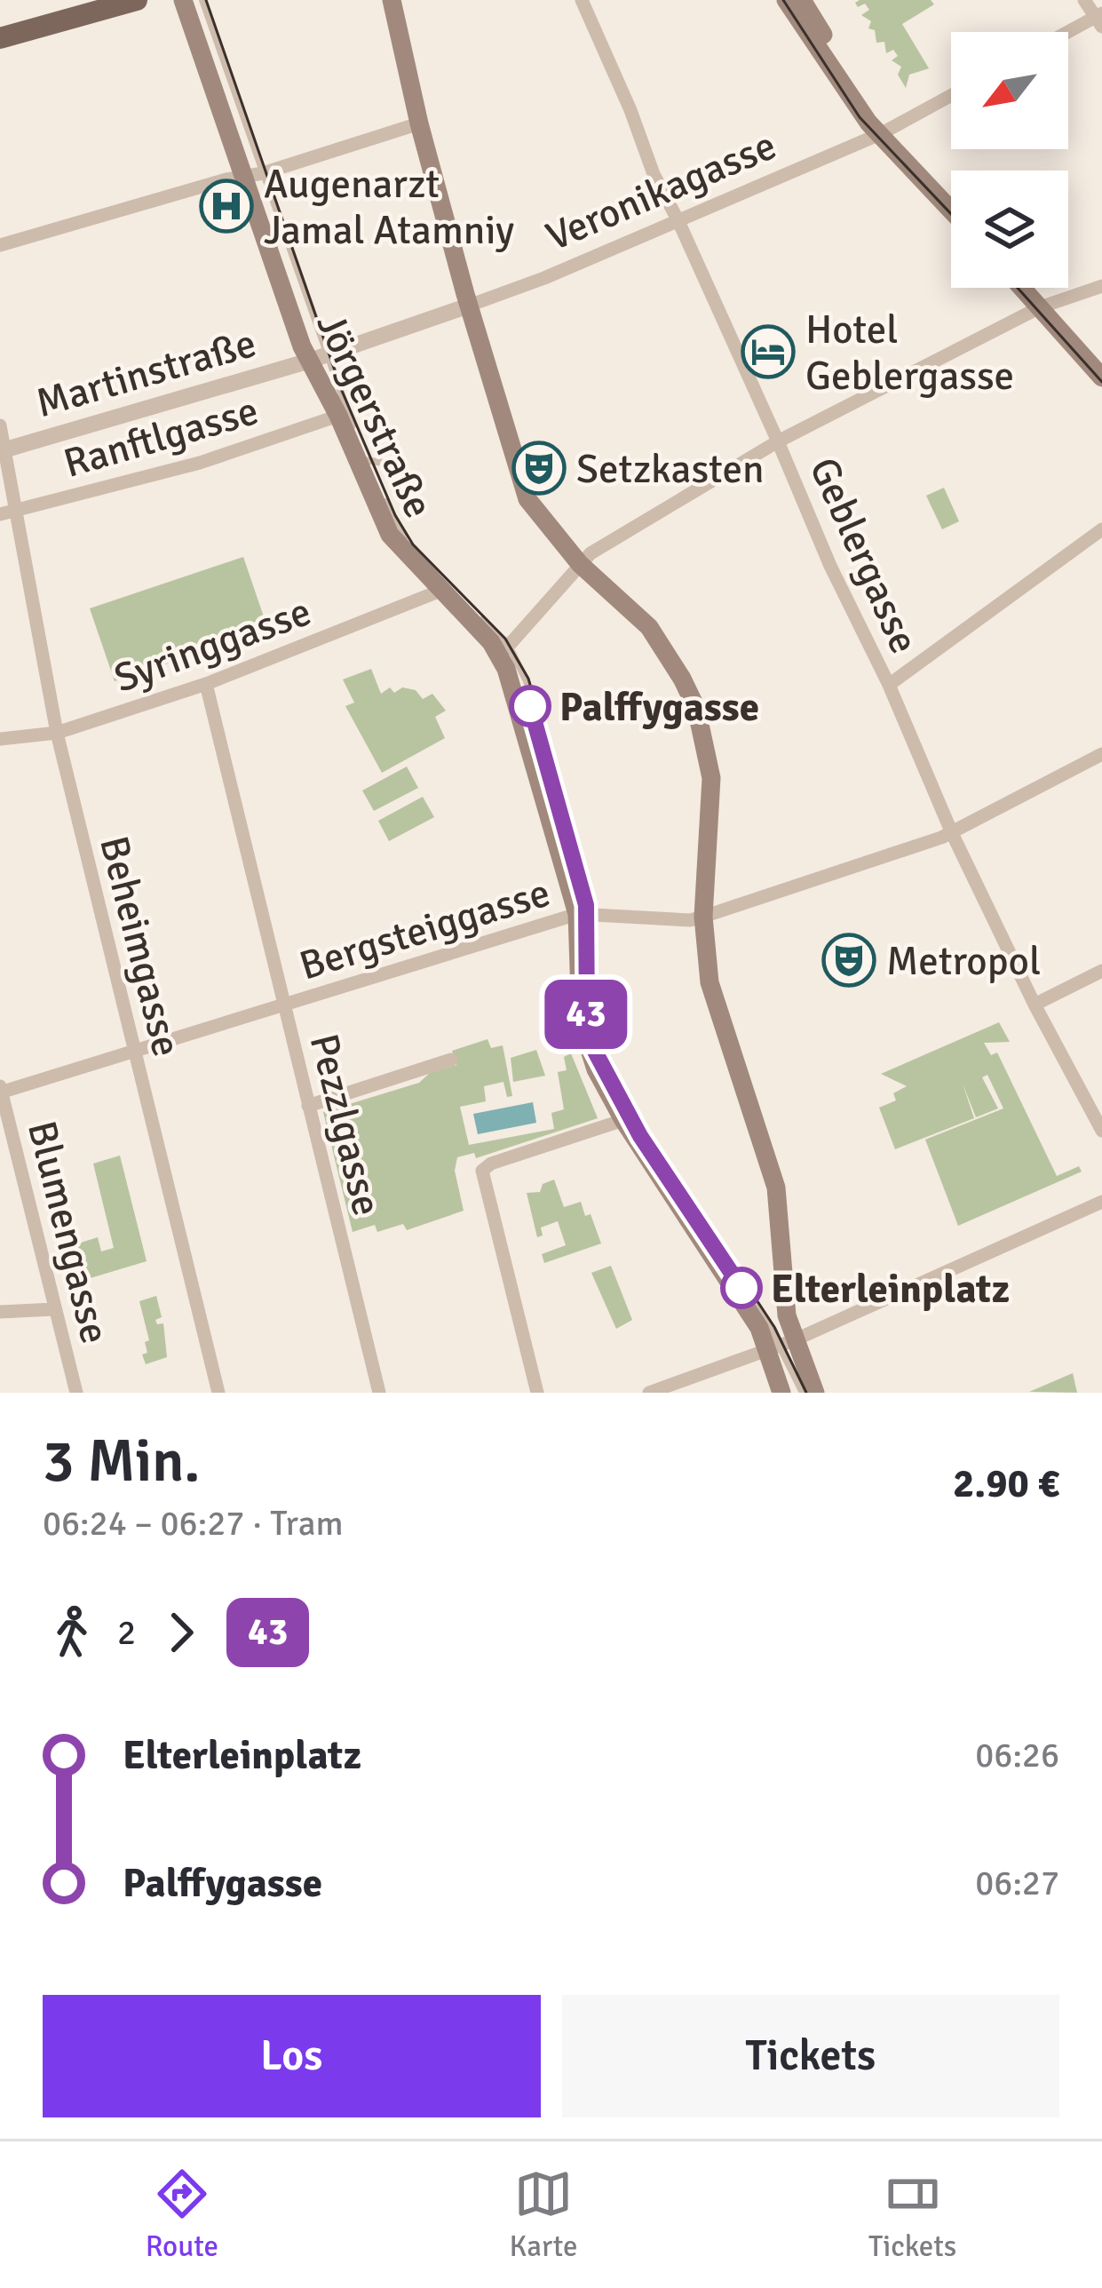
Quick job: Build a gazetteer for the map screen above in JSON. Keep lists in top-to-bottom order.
{
  "streets": {
    "main road": ["Jörgerstraße"],
    "street": [
      "Veronikagasse",
      "Martinstraße",
      "Ranftlgasse",
      "Geblergasse",
      "Syringgasse",
      "Bergsteiggasse",
      "Beheimgasse",
      "Pezzlgasse",
      "Blumengasse"
    ]
  },
  "crossings": [
    ["Veronikagasse", "Martinstraße"],
    ["Veronikagasse", "Jörgerstraße"],
    ["Veronikagasse", "Geblergasse"],
    ["Martinstraße", "Jörgerstraße"],
    ["Martinstraße", "Beheimgasse"],
    ["Jörgerstraße", "Ranftlgasse"],
    ["Jörgerstraße", "Syringgasse"],
    ["Jörgerstraße", "Bergsteiggasse"],
    ["Ranftlgasse", "Beheimgasse"],
    ["Geblergasse", "Bergsteiggasse"],
    ["Syringgasse", "Beheimgasse"],
    ["Syringgasse", "Pezzlgasse"],
    ["Bergsteiggasse", "Beheimgasse"],
    ["Bergsteiggasse", "Pezzlgasse"],
    ["Bergsteiggasse", "Blumengasse"]
  ],
  "places": {
    "hospital": ["Augenarzt Jamal Atamniy"],
    "hotel": ["Hotel Geblergasse"],
    "theatre": ["Setzkasten", "Metropol"],
    "other": ["Palffygasse", "Elterleinplatz"]
  },
  "lines": ["tram line 43"],
  "north": "bottom left",
  "page": {
    "on_map": "43",
    "heading": ["3 Min.", "06:24 – 06:27 · Tram", "2.90 €"],
    "legs": ["2", "43"],
    "list": [
      {
        "name": "Elterleinplatz",
        "value": "06:26"
      },
      {
        "name": "Palffygasse",
        "value": "06:27"
      }
    ],
    "buttons": ["Los", "Tickets"],
    "tabs": ["Route", "Karte", "Tickets"]
  }
}
